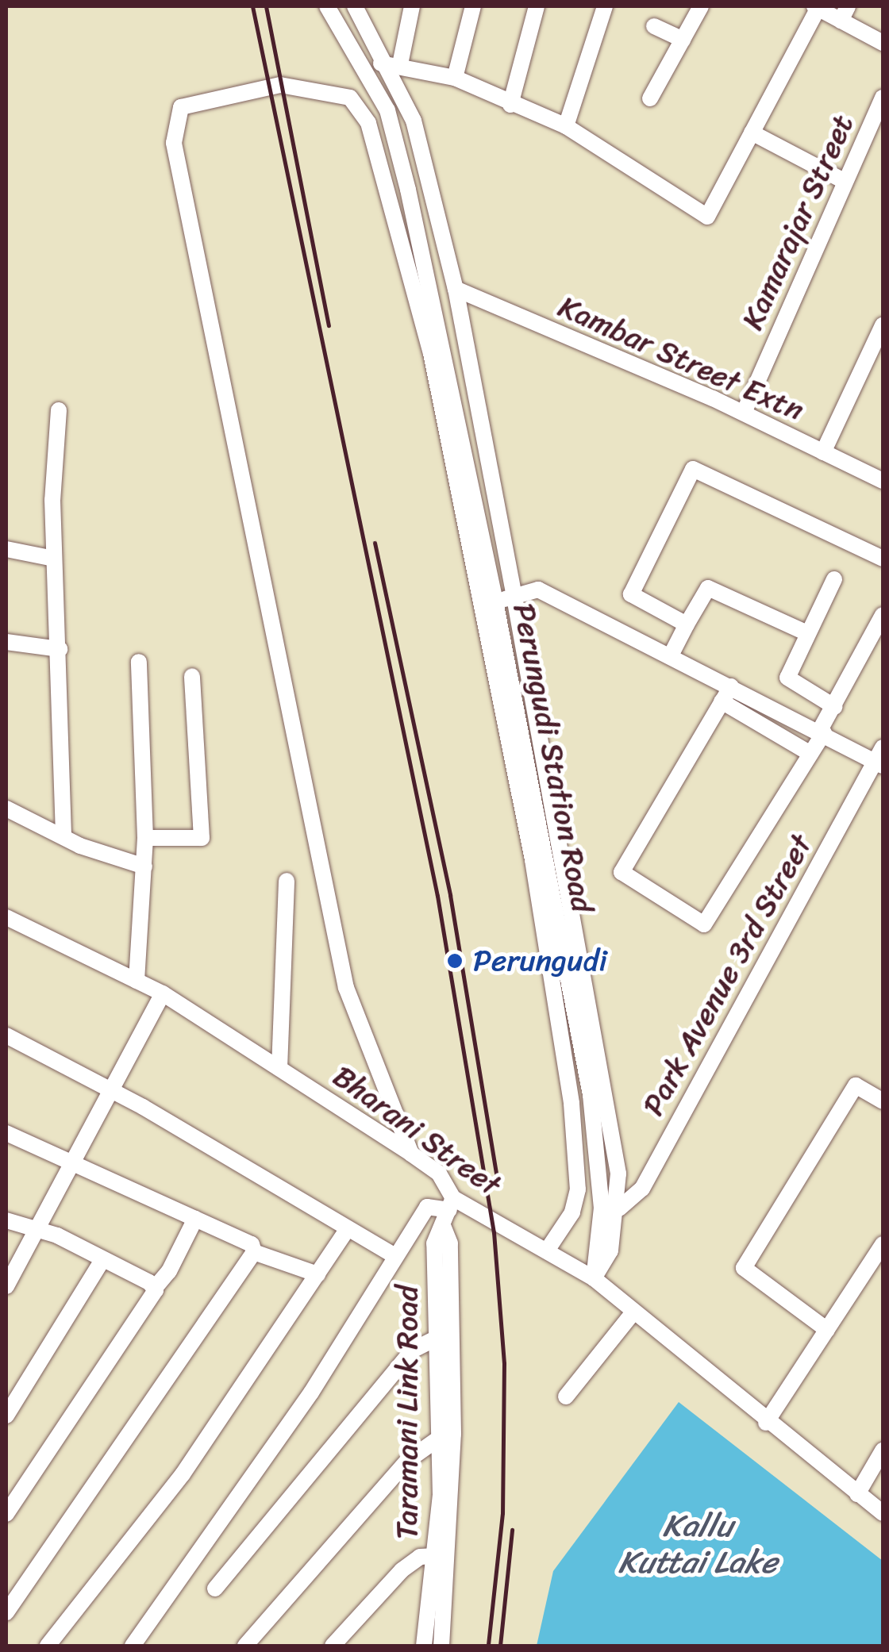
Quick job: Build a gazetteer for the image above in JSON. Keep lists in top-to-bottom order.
{
  "streets": {
    "street": [
      "Kamarajar Street",
      "Kambar Street Extn",
      "Perungudi Station Road",
      "Park Avenue 3rd Street",
      "Bharani Street",
      "Taramani Link Road"
    ]
  },
  "crossings": [
    ["Kamarajar Street", "Kambar Street Extn"],
    ["Kambar Street Extn", "Perungudi Station Road"],
    ["Perungudi Station Road", "Park Avenue 3rd Street"],
    ["Perungudi Station Road", "Bharani Street"],
    ["Bharani Street", "Taramani Link Road"]
  ],
  "water": ["Kallu Kuttai Lake"],
  "places": ["Perungudi"]
}
